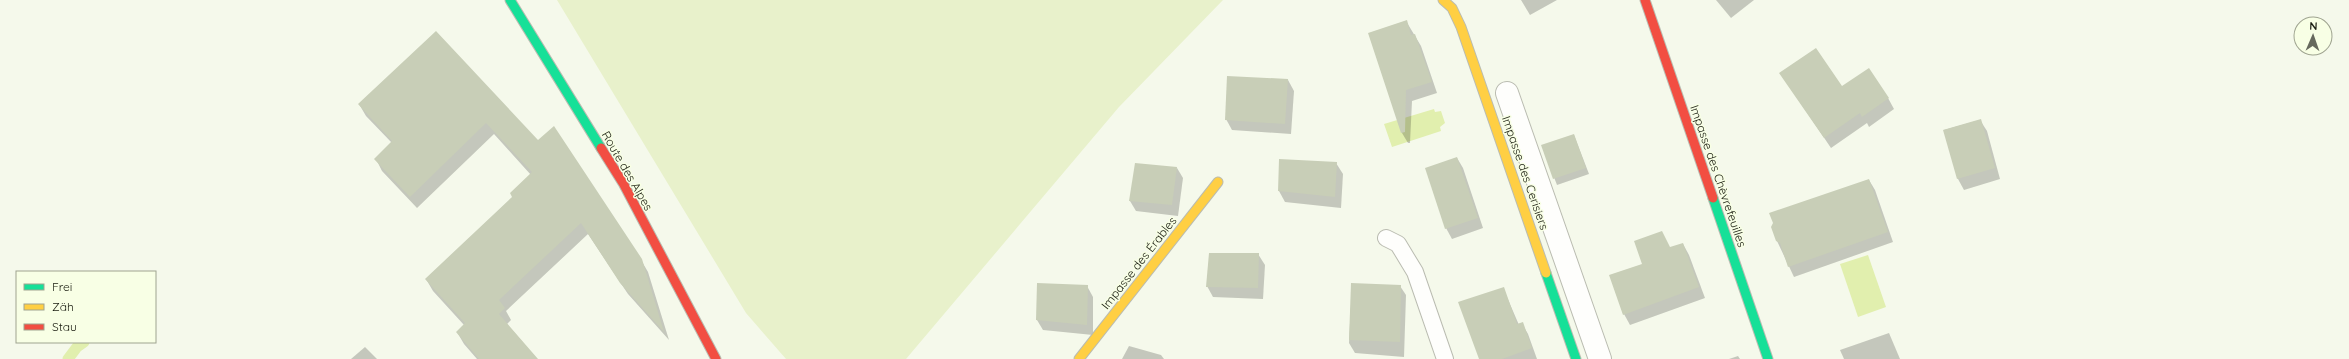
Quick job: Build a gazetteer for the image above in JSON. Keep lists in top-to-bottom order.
{
  "streets": {
    "street": [
      "Route des Alpes",
      "Impasse des Cerisiers",
      "Impasse des Chèvrefeuilles",
      "Impasse des Érables"
    ]
  },
  "legend": ["Frei", "Zäh", "Stau"],
  "north": "top"
}
